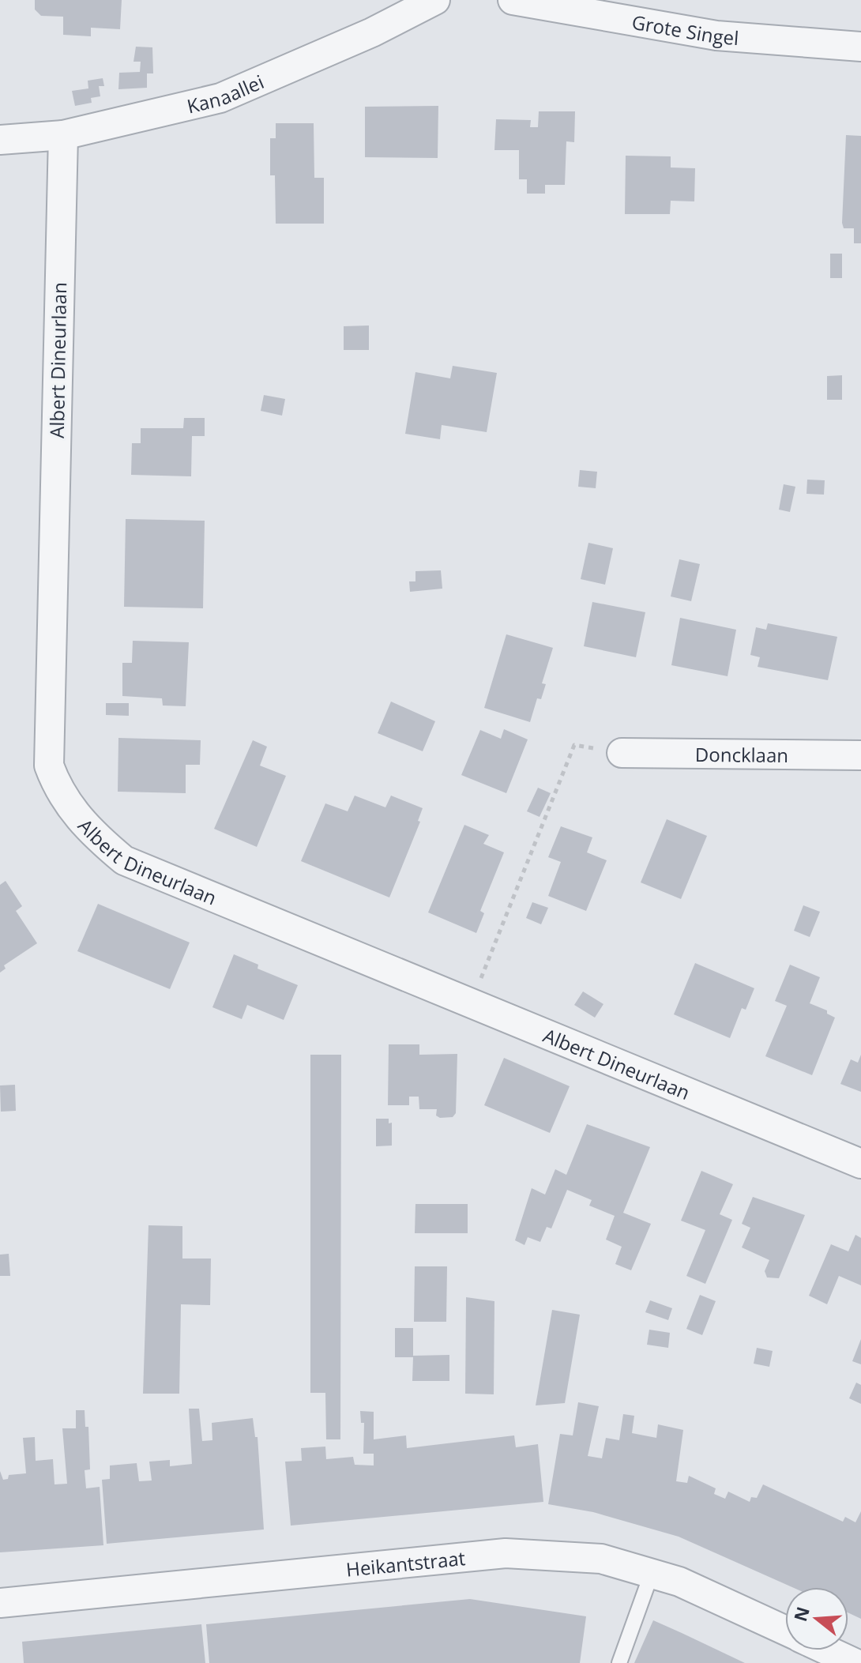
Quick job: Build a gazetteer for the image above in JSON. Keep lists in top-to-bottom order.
{
  "streets": {
    "street": [
      "Grote Singel",
      "Kanaallei",
      "Albert Dineurlaan",
      "Doncklaan",
      "Heikantstraat"
    ]
  },
  "crossings": [
    ["Kanaallei", "Albert Dineurlaan"]
  ],
  "north": "left"
}
